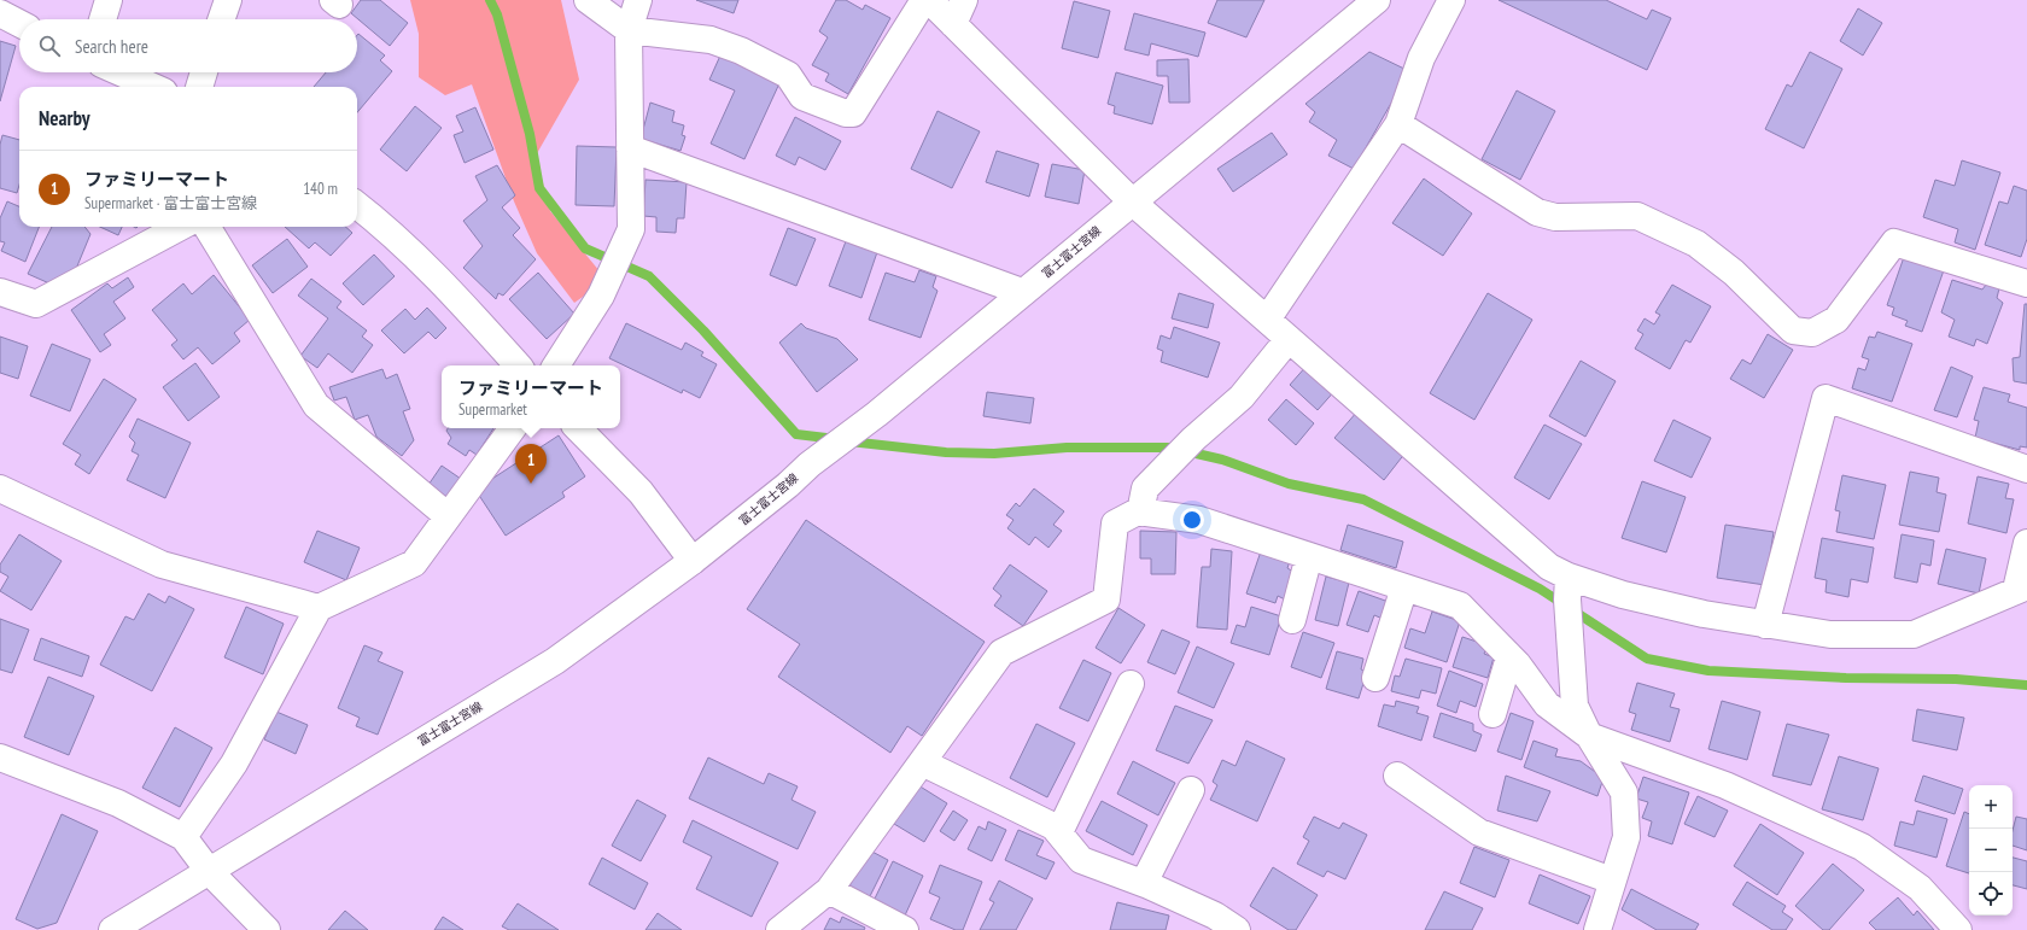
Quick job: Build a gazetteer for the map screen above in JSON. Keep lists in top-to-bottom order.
{
  "streets": {
    "street": ["富士富士宮線"]
  },
  "page": {
    "search": "Search here",
    "heading": "Nearby",
    "list": [
      {
        "mark": "1",
        "name": "ファミリーマート",
        "note": "Supermarket · 富士富士宮線",
        "value": "140 m"
      }
    ],
    "popup": ["ファミリーマート", "Supermarket"],
    "pins": "1",
    "map_buttons": ["+", "−"]
  }
}
